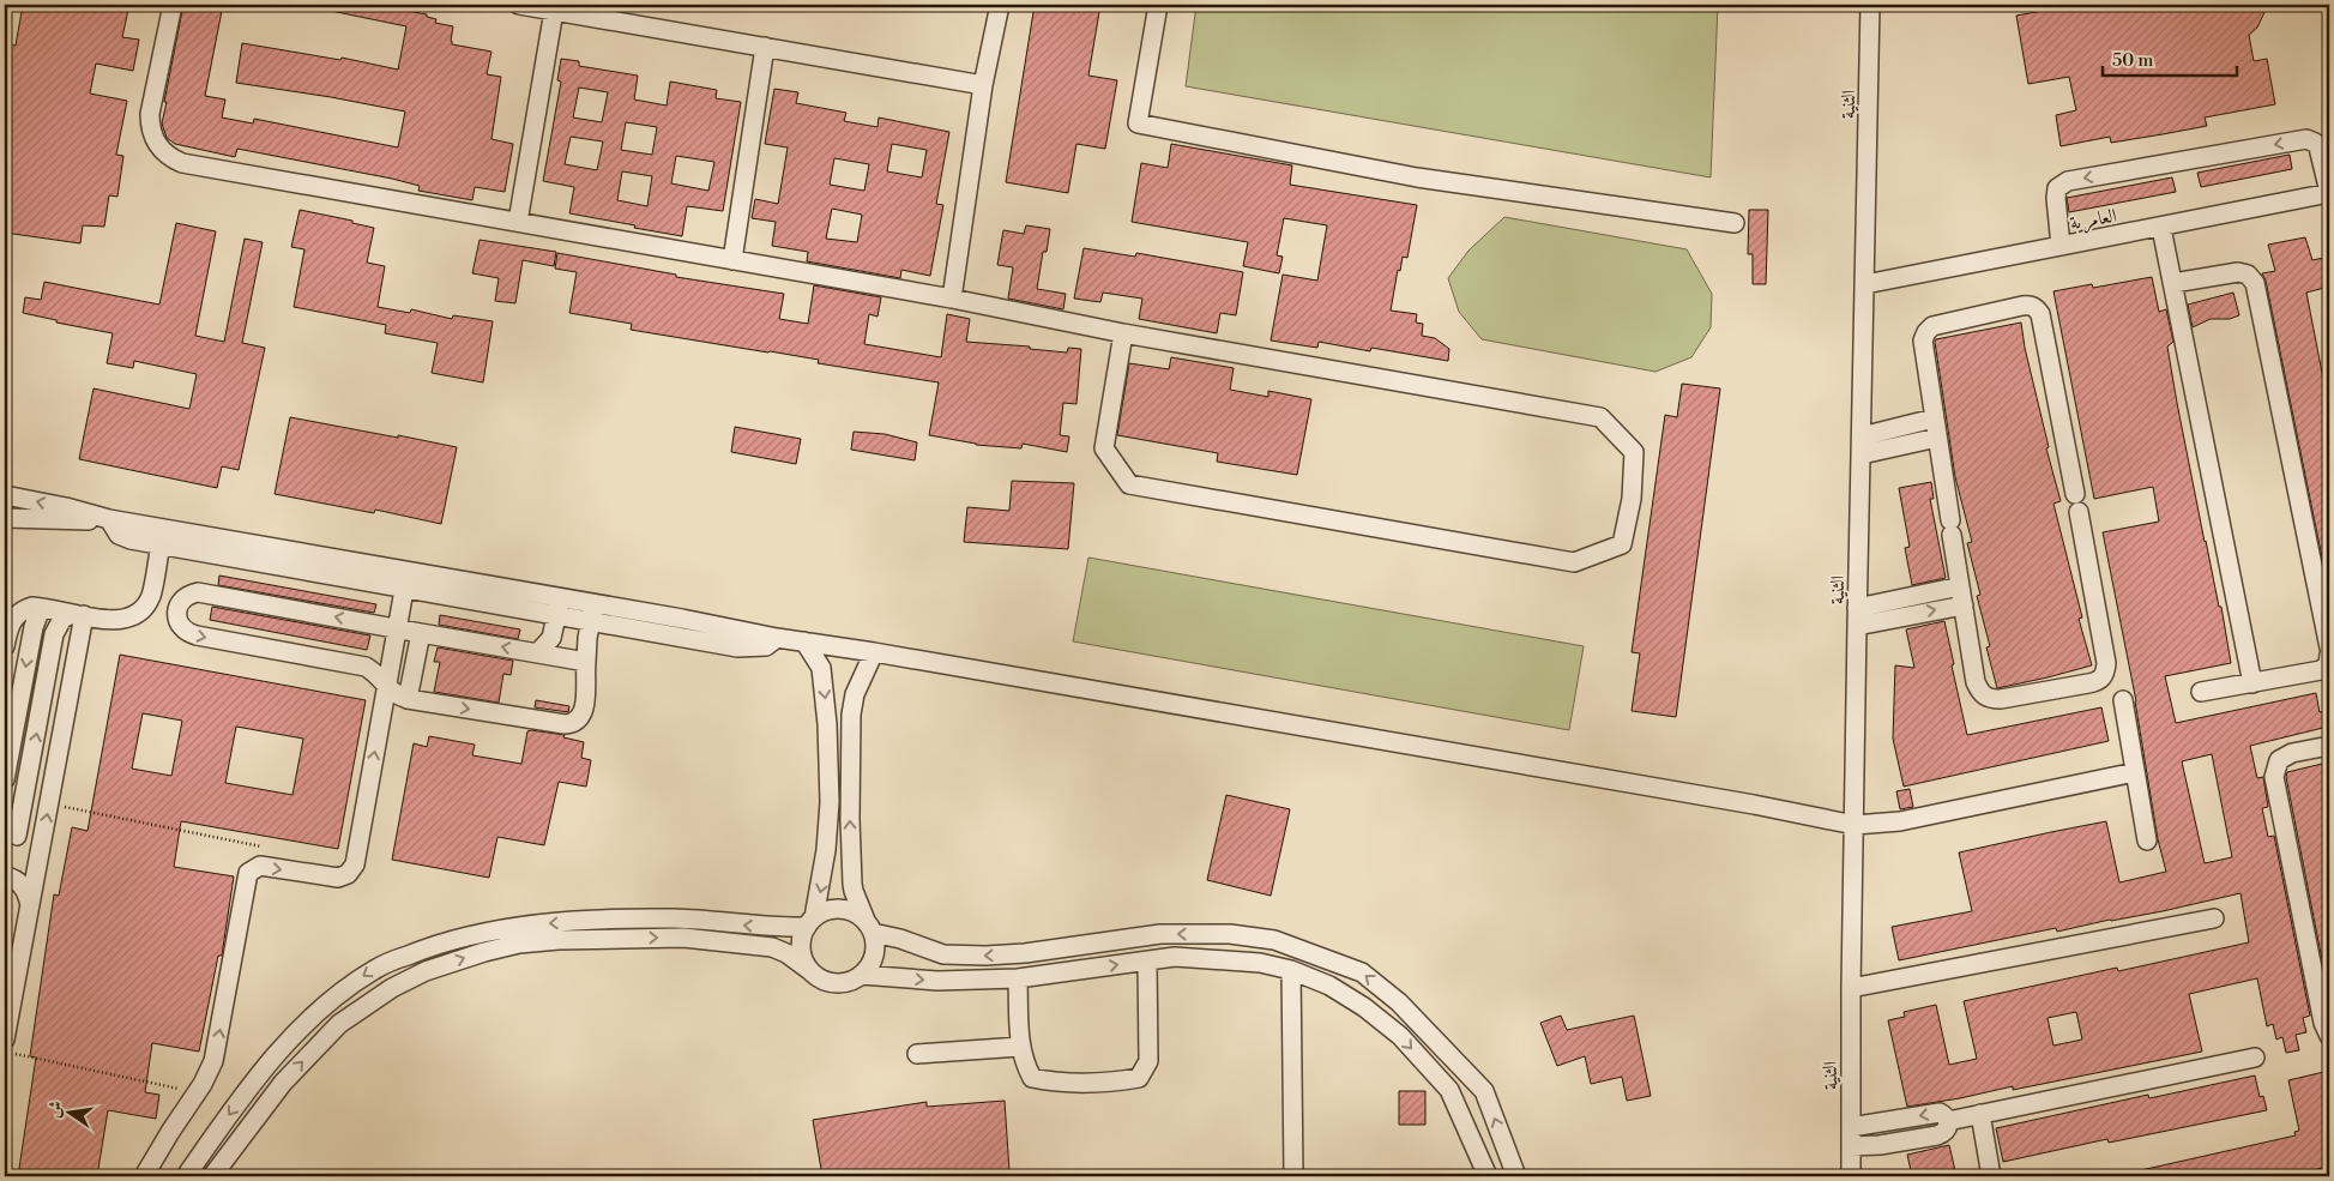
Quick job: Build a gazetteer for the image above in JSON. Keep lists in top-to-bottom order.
{
  "streets": {
    "street": ["الثنية", "العامرية"]
  },
  "crossings": [
    ["الثنية", "العامرية"]
  ],
  "scale_bar": "50 m",
  "north": "left"
}
